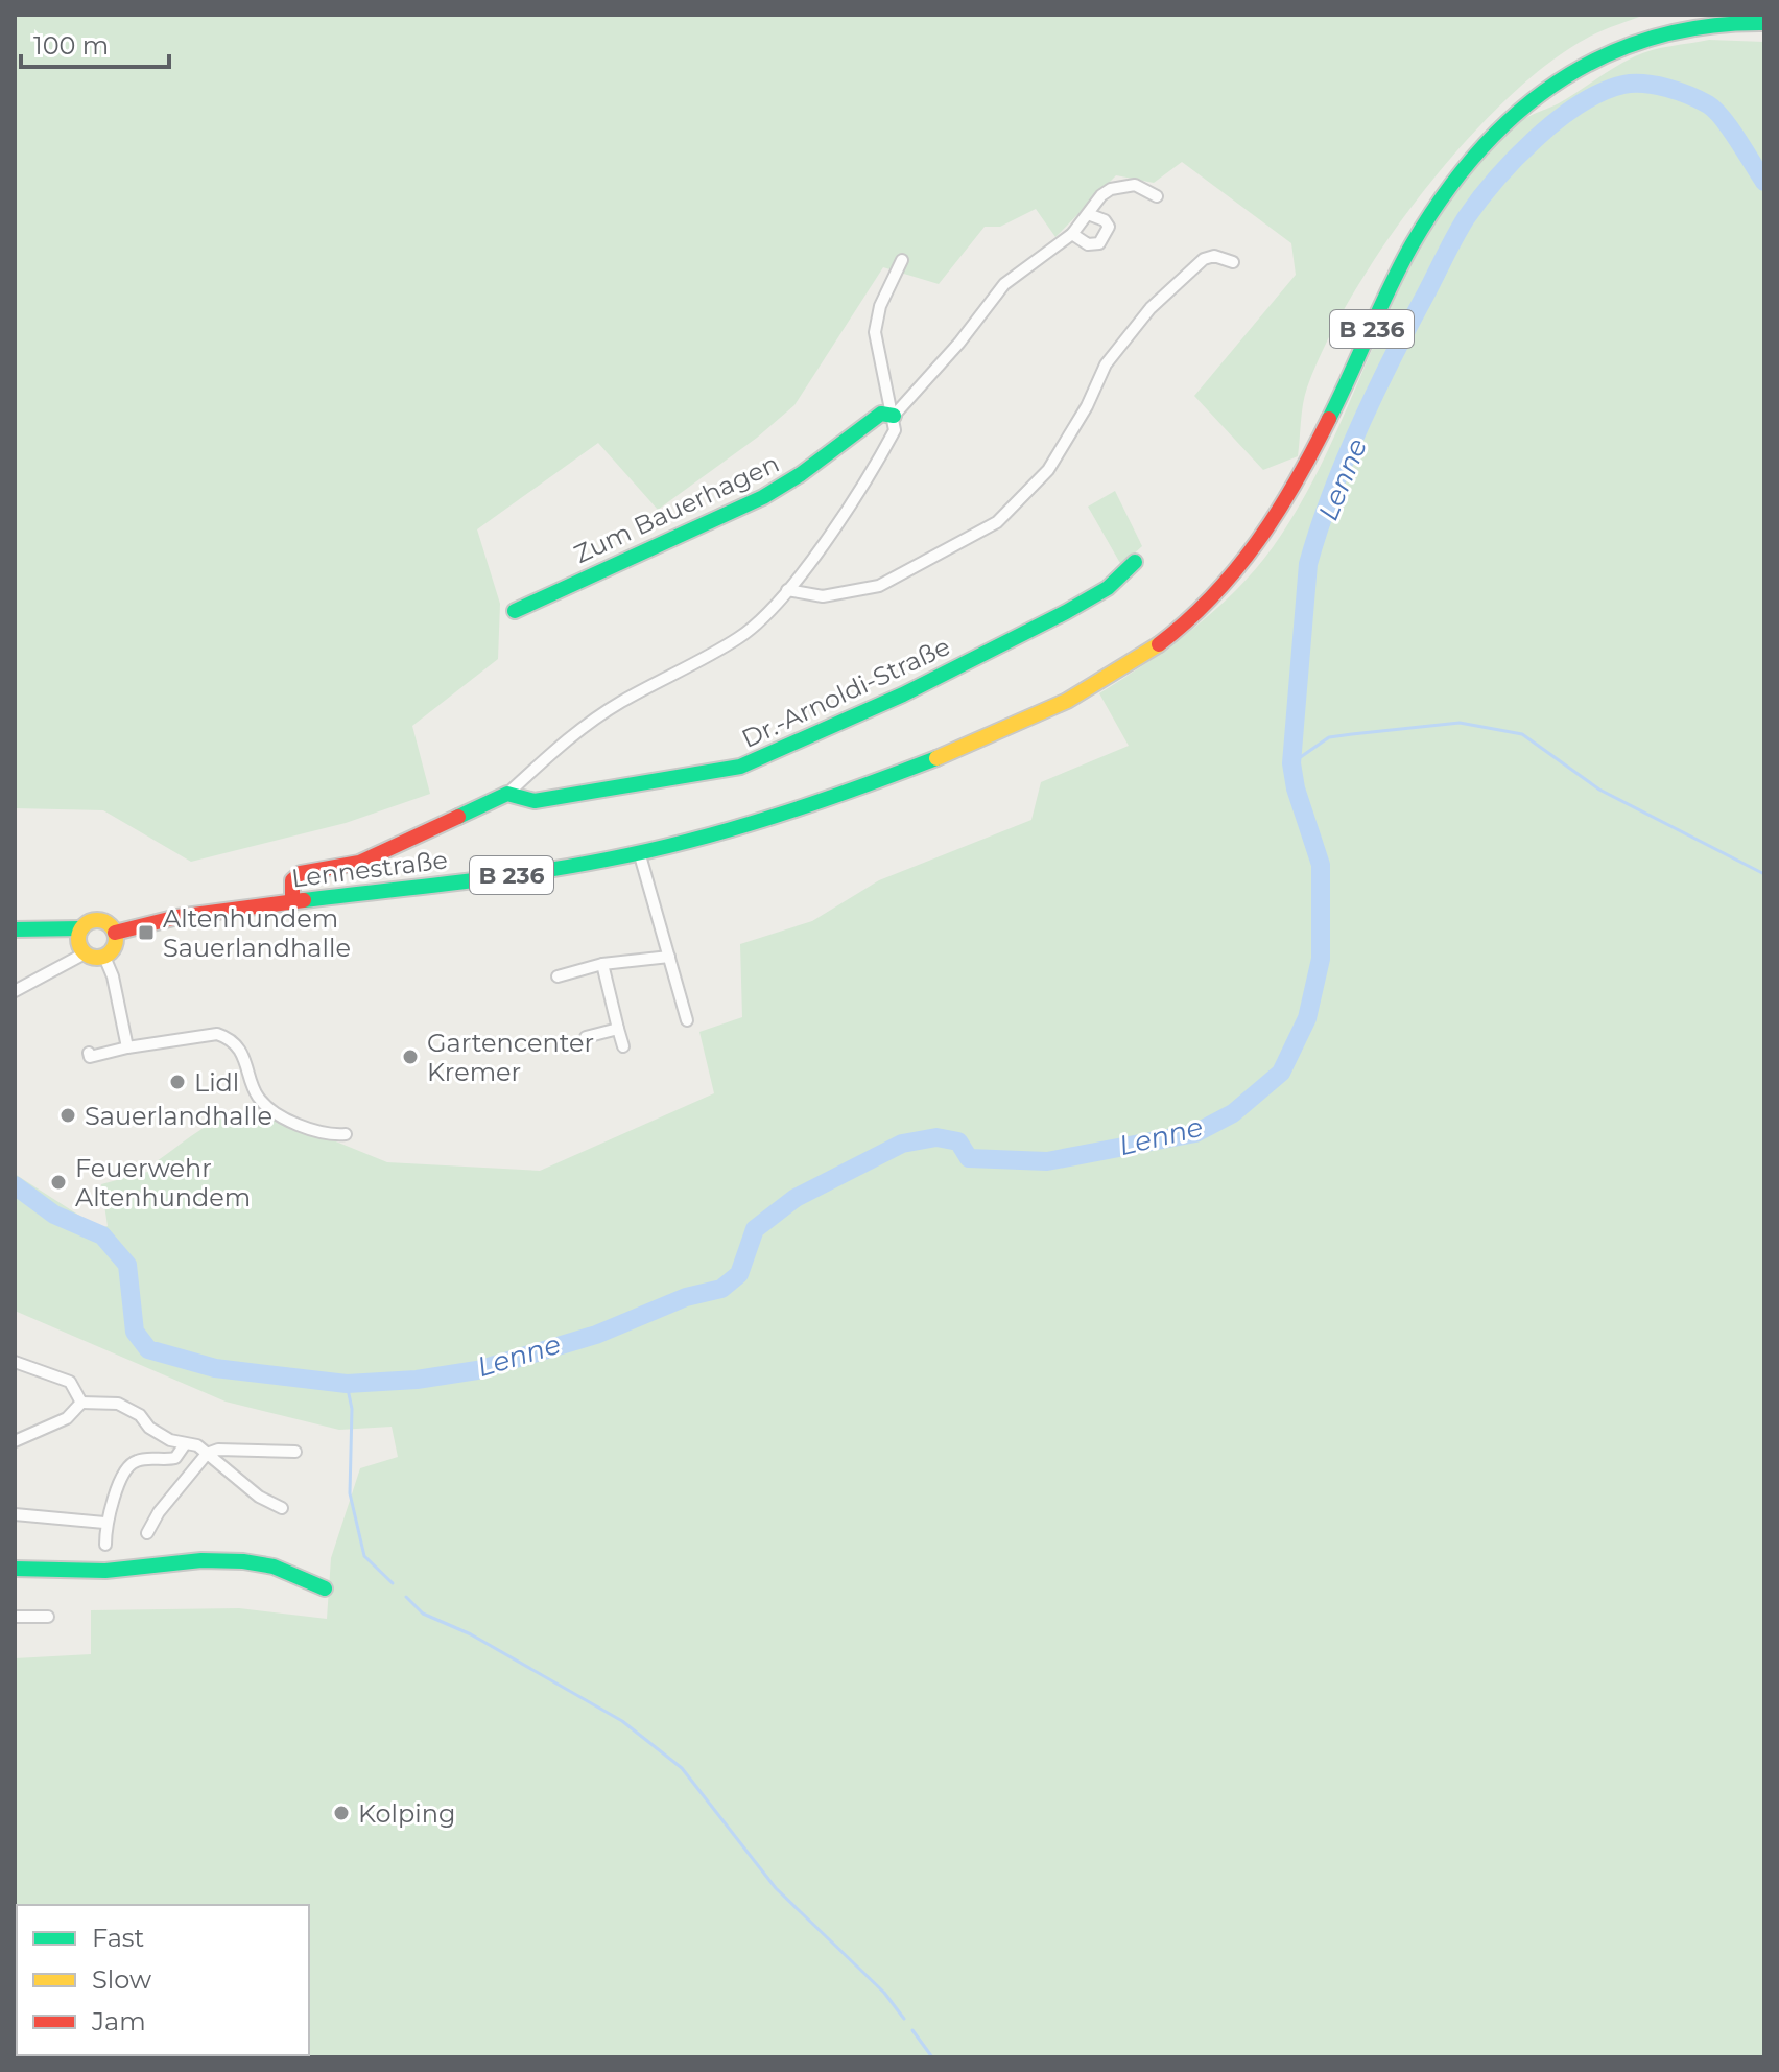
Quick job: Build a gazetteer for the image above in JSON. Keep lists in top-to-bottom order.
{
  "streets": {
    "main road": [
      "B 236",
      "Zum Bauerhagen",
      "Dr.-Arnoldi-Straße",
      "Lennestraße"
    ]
  },
  "crossings": [
    ["B 236", "Lennestraße"]
  ],
  "water": ["Lenne"],
  "places": {
    "transit": ["Altenhundem Sauerlandhalle"],
    "other": [
      "Gartencenter Kremer",
      "Lidl",
      "Sauerlandhalle",
      "Feuerwehr Altenhundem",
      "Kolping"
    ]
  },
  "legend": ["Fast", "Slow", "Jam"],
  "scale_bar": "100 m"
}
